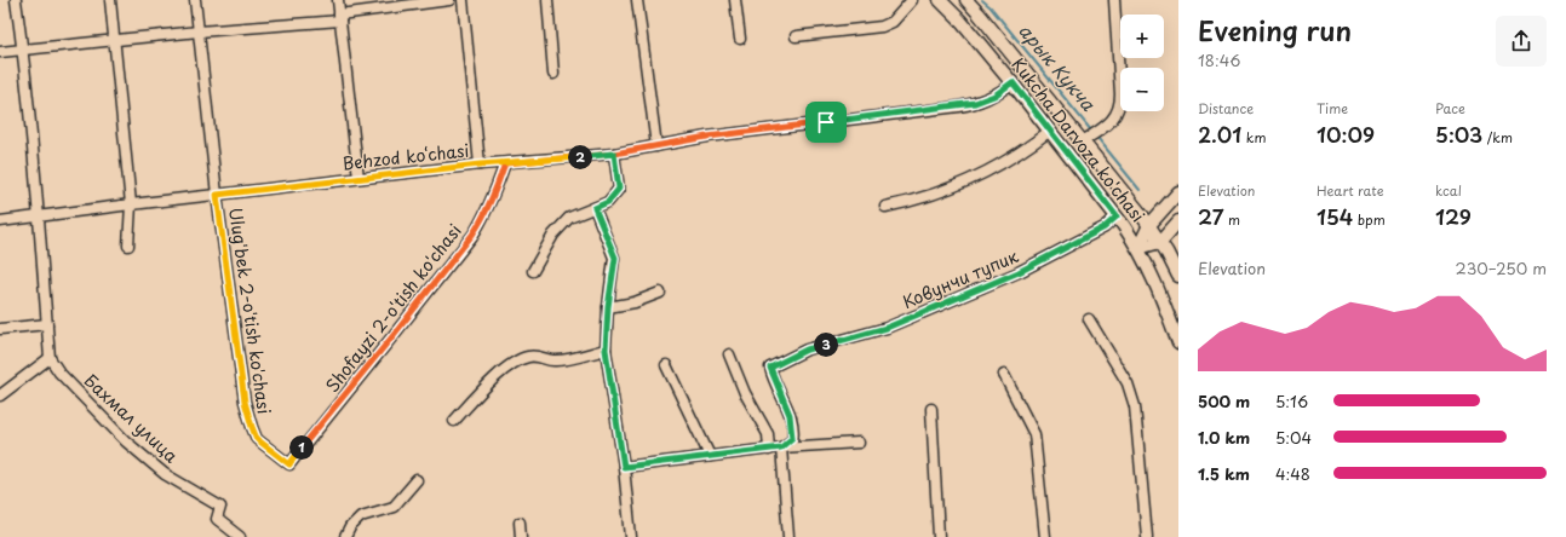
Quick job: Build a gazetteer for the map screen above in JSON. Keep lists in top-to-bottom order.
{
  "streets": {
    "main road": ["Kukcha Darvoza ko'chasi"],
    "street": [
      "Behzod ko‘chasi",
      "Ковунчи тупик",
      "Shofayzi 2-o'tish ko'chasi",
      "Ulug'bek 2-o'tish ko'chasi",
      "Бахмал улица"
    ]
  },
  "crossings": [
    ["Kukcha Darvoza ko'chasi", "Behzod ko‘chasi"],
    ["Kukcha Darvoza ko'chasi", "Ковунчи тупик"],
    ["Behzod ko‘chasi", "Shofayzi 2-o'tish ko'chasi"],
    ["Behzod ko‘chasi", "Ulug'bek 2-o'tish ko'chasi"],
    ["Shofayzi 2-o'tish ko'chasi", "Ulug'bek 2-o'tish ko'chasi"]
  ],
  "water": ["арык Кукча"],
  "page": {
    "heading": ["Evening run", "18:46"],
    "map_buttons": ["+", "−"],
    "stats": [
      ["Distance", "2.01 km"],
      ["Time", "10:09"],
      ["Pace", "5:03 /km"],
      ["Elevation", "27 m"],
      ["Heart rate", "154 bpm"],
      ["kcal", "129"]
    ],
    "pins": ["2", "3", "1"],
    "chart": ["Elevation", "230–250 m"],
    "list": [
      {
        "name": "500 m",
        "note": "5:16"
      },
      {
        "name": "1.0 km",
        "note": "5:04"
      },
      {
        "name": "1.5 km",
        "note": "4:48"
      }
    ]
  }
}
